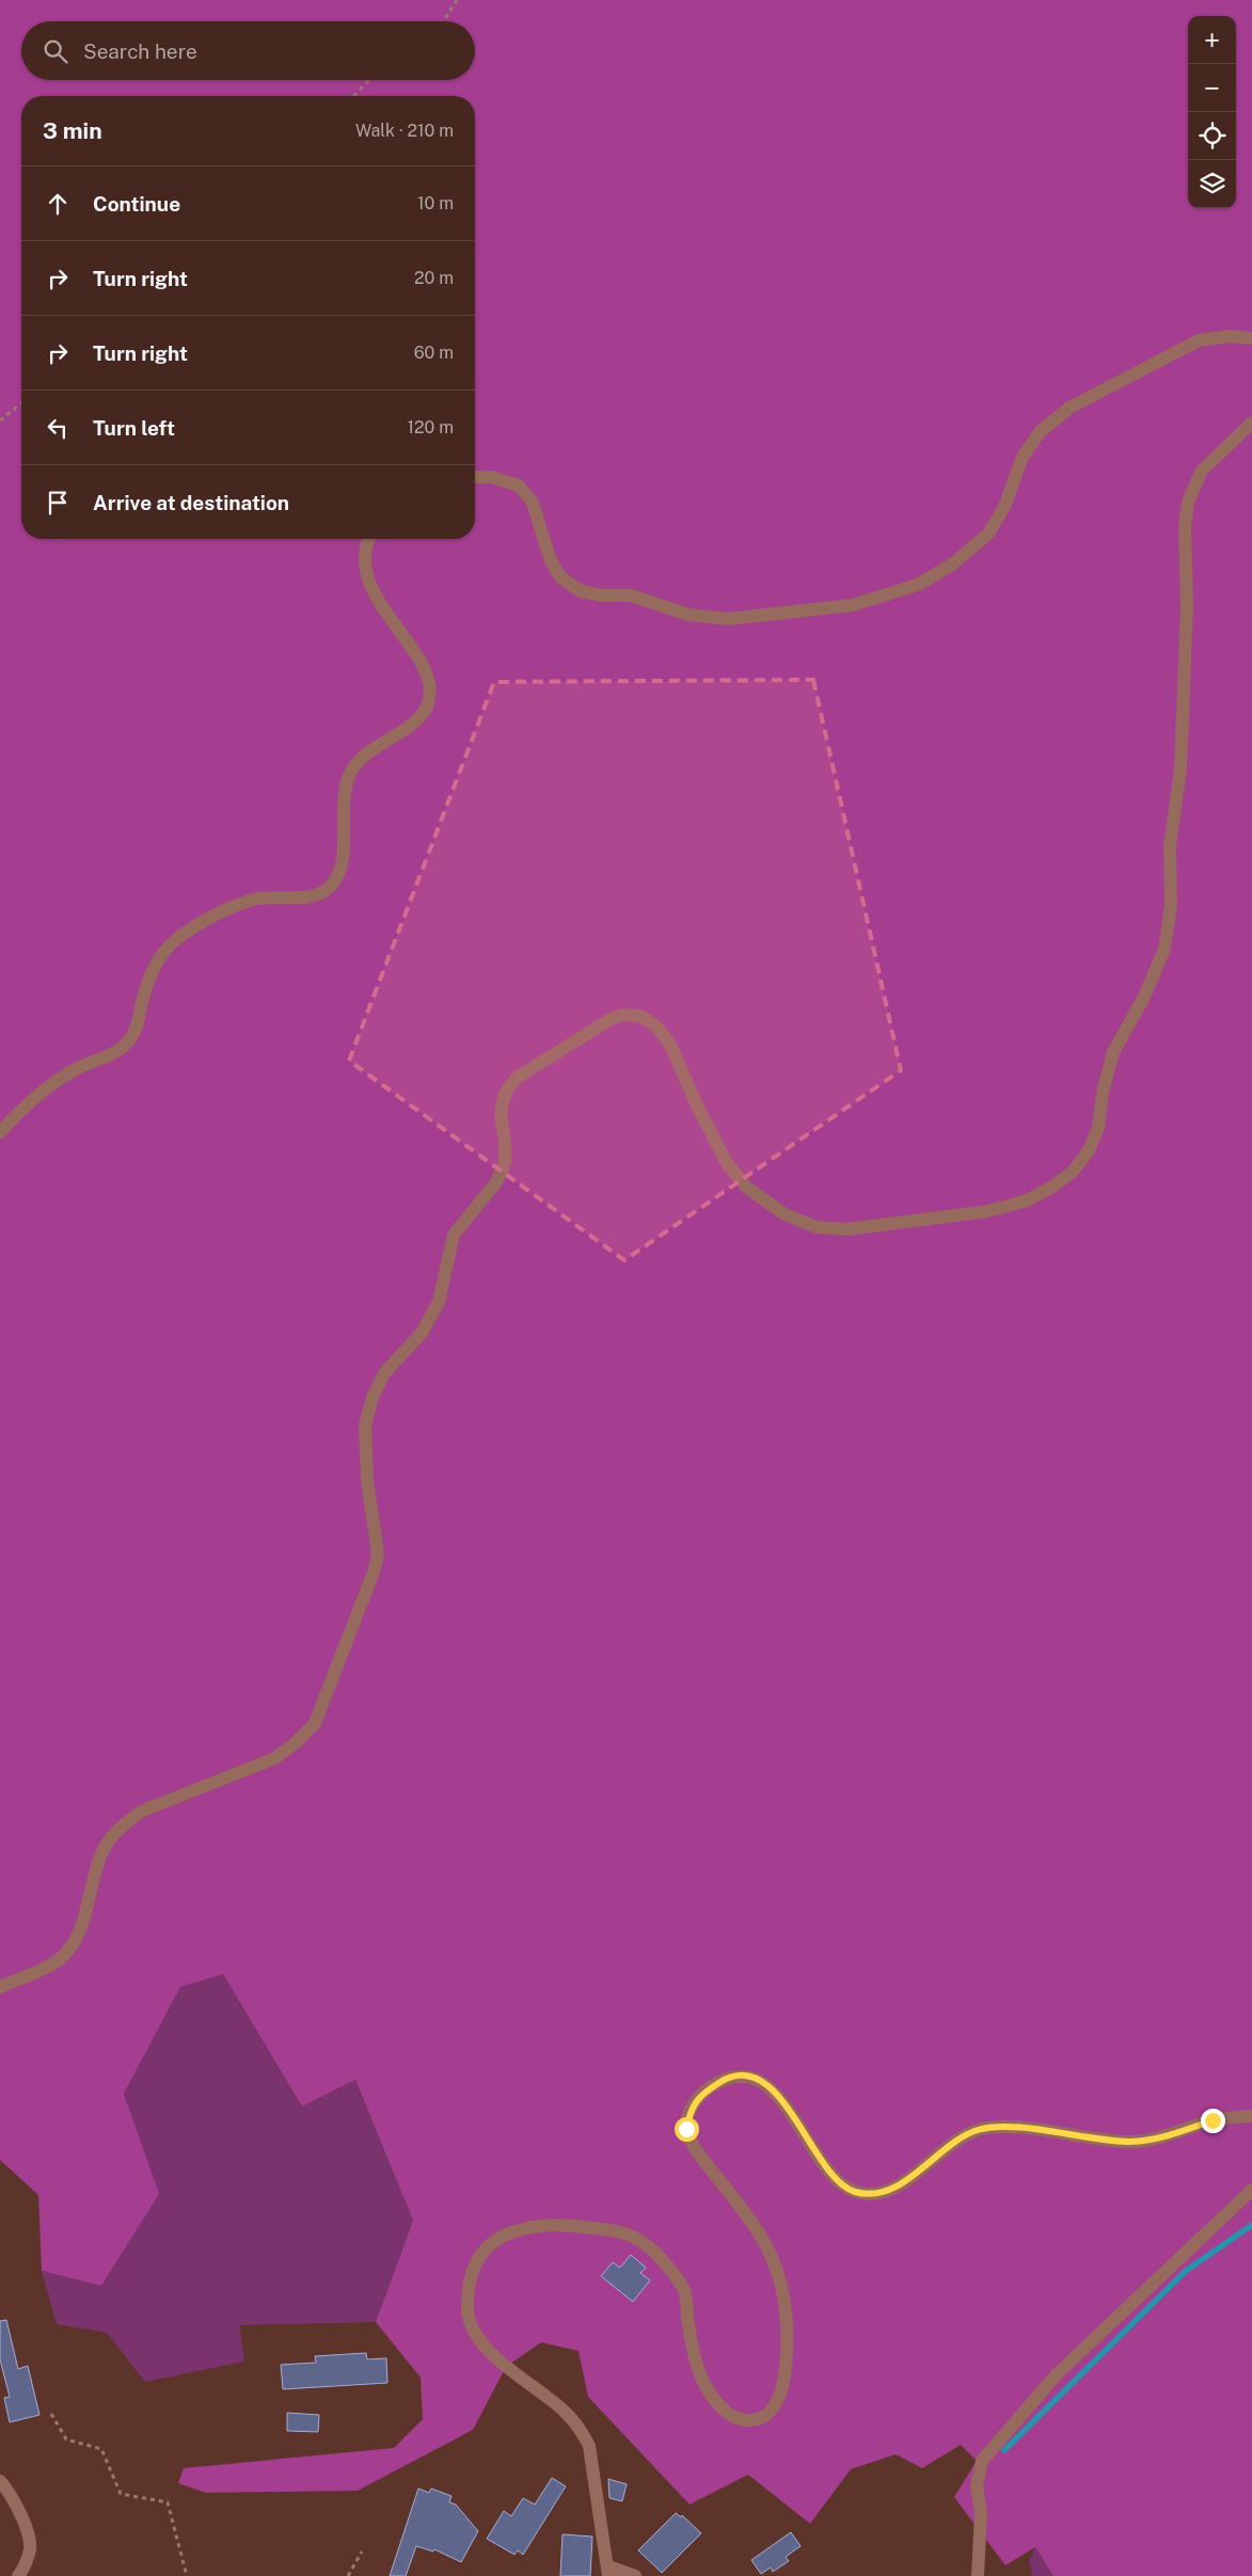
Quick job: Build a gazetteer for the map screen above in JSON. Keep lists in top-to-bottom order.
{
  "page": {
    "map_buttons": ["+", "−"],
    "search": "Search here",
    "heading": ["3 min", "Walk · 210 m"],
    "list": [
      ["Continue", "10 m"],
      ["Turn right", "20 m"],
      ["Turn right", "60 m"],
      ["Turn left", "120 m"],
      "Arrive at destination"
    ]
  }
}
